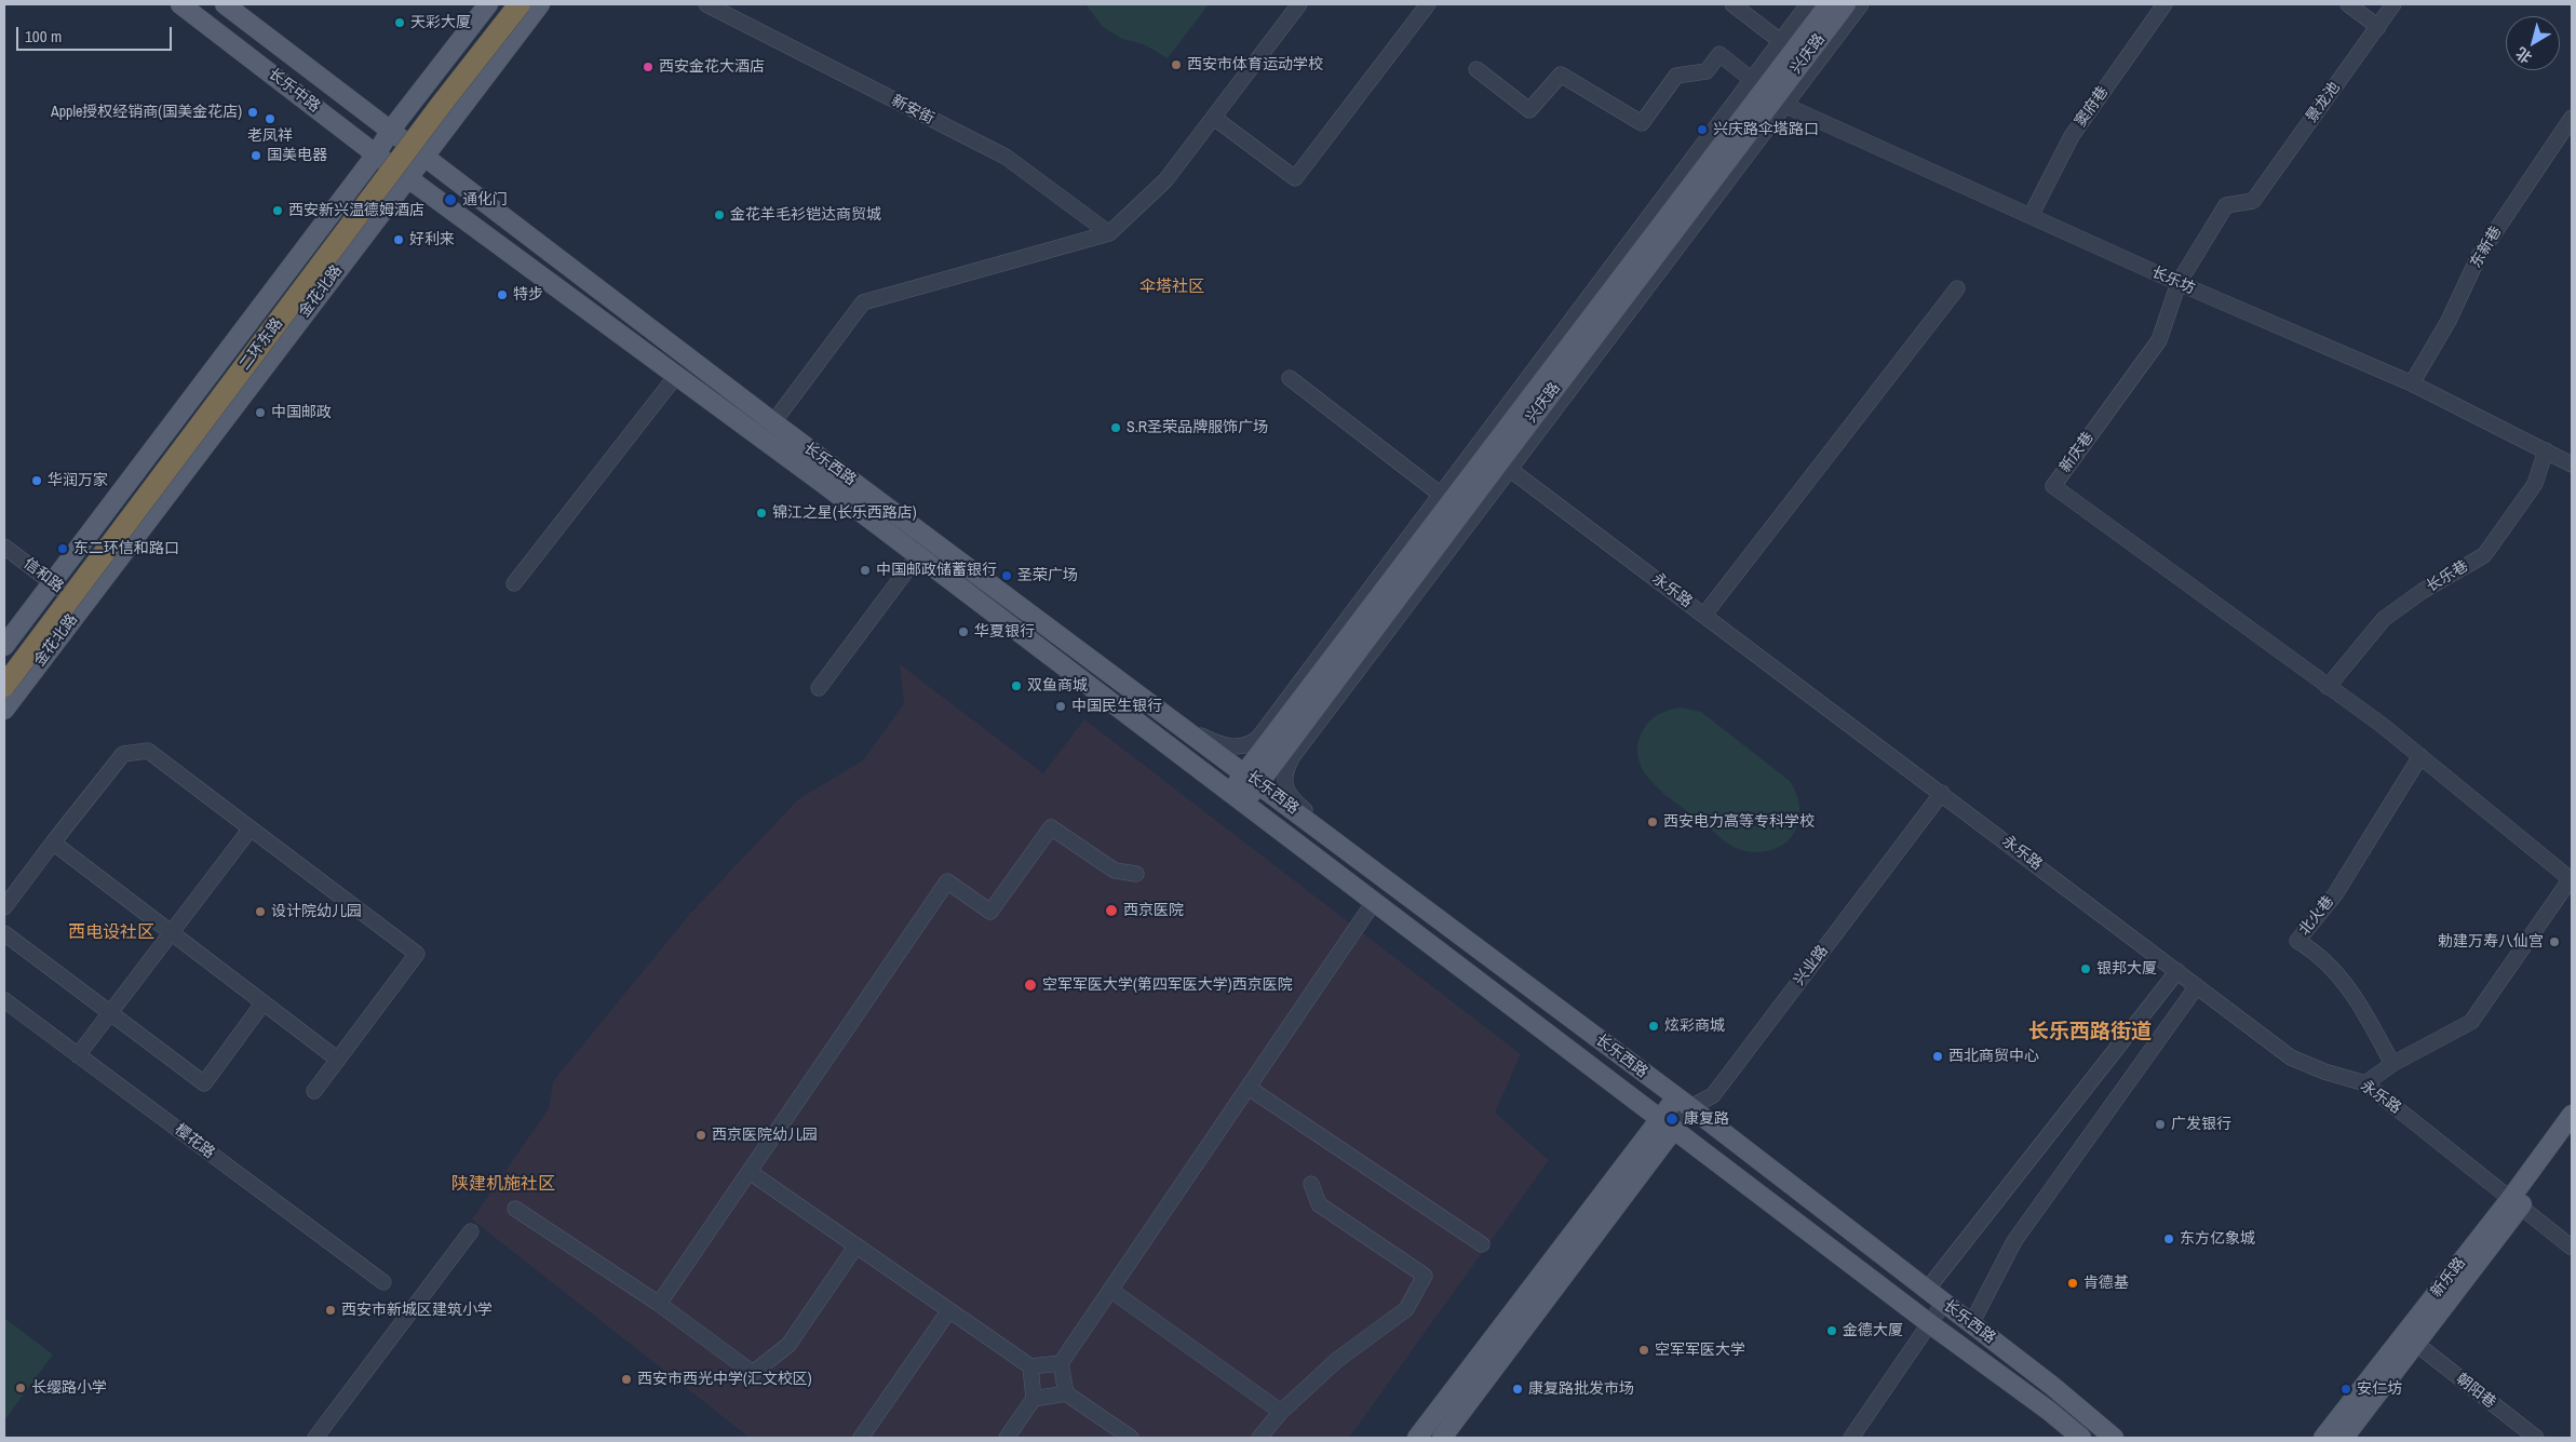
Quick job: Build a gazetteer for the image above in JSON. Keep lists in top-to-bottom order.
{
  "streets": {
    "highway": ["二环东路"],
    "main road": [
      "兴庆路",
      "长乐中路",
      "金花北路",
      "长乐西路",
      "新乐路"
    ],
    "street": [
      "景龙池",
      "窦府巷",
      "新安街",
      "东新巷",
      "长乐坊",
      "新庆巷",
      "信和路",
      "长乐巷",
      "永乐路",
      "北火巷",
      "兴业路",
      "樱花路",
      "朝阳巷"
    ]
  },
  "crossings": [
    ["兴庆路", "长乐坊"],
    ["兴庆路", "长乐西路"],
    ["兴庆路", "永乐路"],
    ["长乐中路", "金花北路"],
    ["长乐中路", "长乐西路"],
    ["景龙池", "新庆巷"],
    ["窦府巷", "长乐坊"],
    ["东新巷", "长乐坊"],
    ["长乐坊", "新庆巷"],
    ["长乐坊", "长乐巷"],
    ["金花北路", "长乐西路"],
    ["金花北路", "信和路"],
    ["新庆巷", "长乐巷"],
    ["长乐西路", "兴业路"],
    ["永乐路", "兴业路"],
    ["永乐路", "新乐路"],
    ["新乐路", "朝阳巷"]
  ],
  "districts": [
    "伞塔社区",
    "西电设社区",
    "长乐西路街道",
    "陕建机施社区"
  ],
  "places": [
    "天彩大厦",
    "西安市体育运动学校",
    "西安金花大酒店",
    "Apple授权经销商(国美金花店)",
    "老凤祥",
    "兴庆路伞塔路口",
    "国美电器",
    "通化门",
    "西安新兴温德姆酒店",
    "金花羊毛衫铠达商贸城",
    "好利来",
    "特步",
    "中国邮政",
    "S.R圣荣品牌服饰广场",
    "华润万家",
    "锦江之星(长乐西路店)",
    "东二环信和路口",
    "中国邮政储蓄银行",
    "圣荣广场",
    "华夏银行",
    "双鱼商城",
    "中国民生银行",
    "西安电力高等专科学校",
    "西京医院",
    "设计院幼儿园",
    "勅建万寿八仙宫",
    "银邦大厦",
    "空军军医大学(第四军医大学)西京医院",
    "炫彩商城",
    "西北商贸中心",
    "康复路",
    "广发银行",
    "西京医院幼儿园",
    "东方亿象城",
    "肯德基",
    "西安市新城区建筑小学",
    "金德大厦",
    "空军军医大学",
    "西安市西光中学(汇文校区)",
    "长缨路小学",
    "康复路批发市场",
    "安仁坊"
  ],
  "scale_bar": "100 m",
  "north": "bottom left"
}
